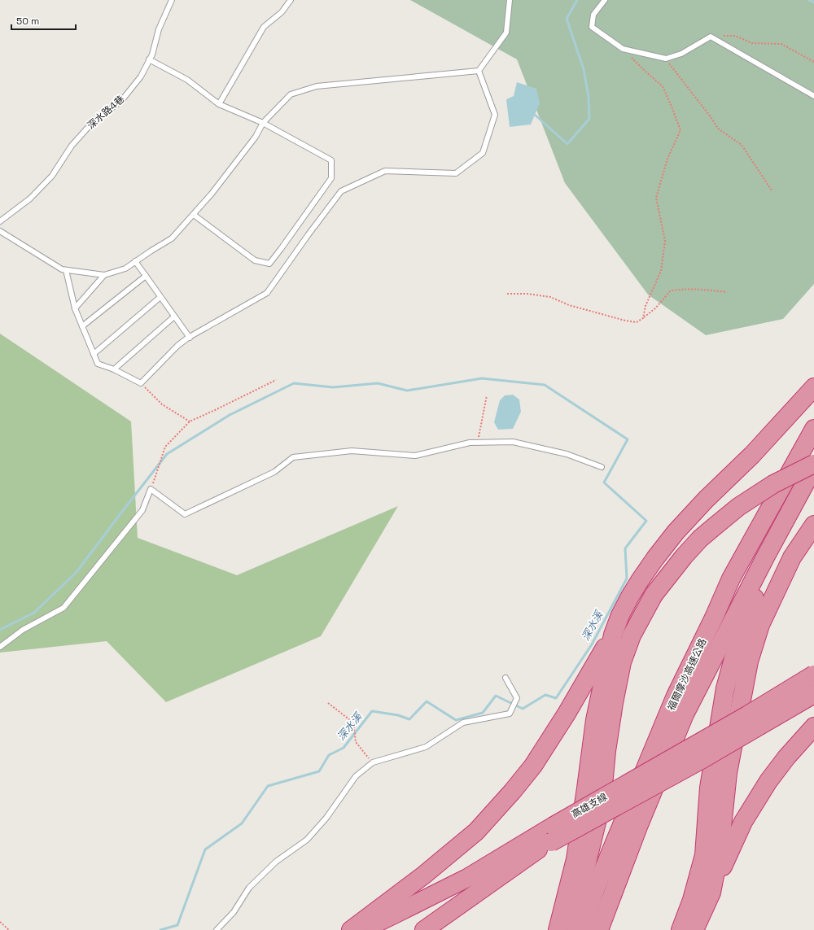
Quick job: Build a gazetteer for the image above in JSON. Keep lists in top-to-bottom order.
{
  "streets": {
    "highway": ["福爾摩沙高速公路", "高雄支線"],
    "lane": ["深水路4巷"]
  },
  "water": ["深水溪"],
  "scale_bar": "50 m"
}
